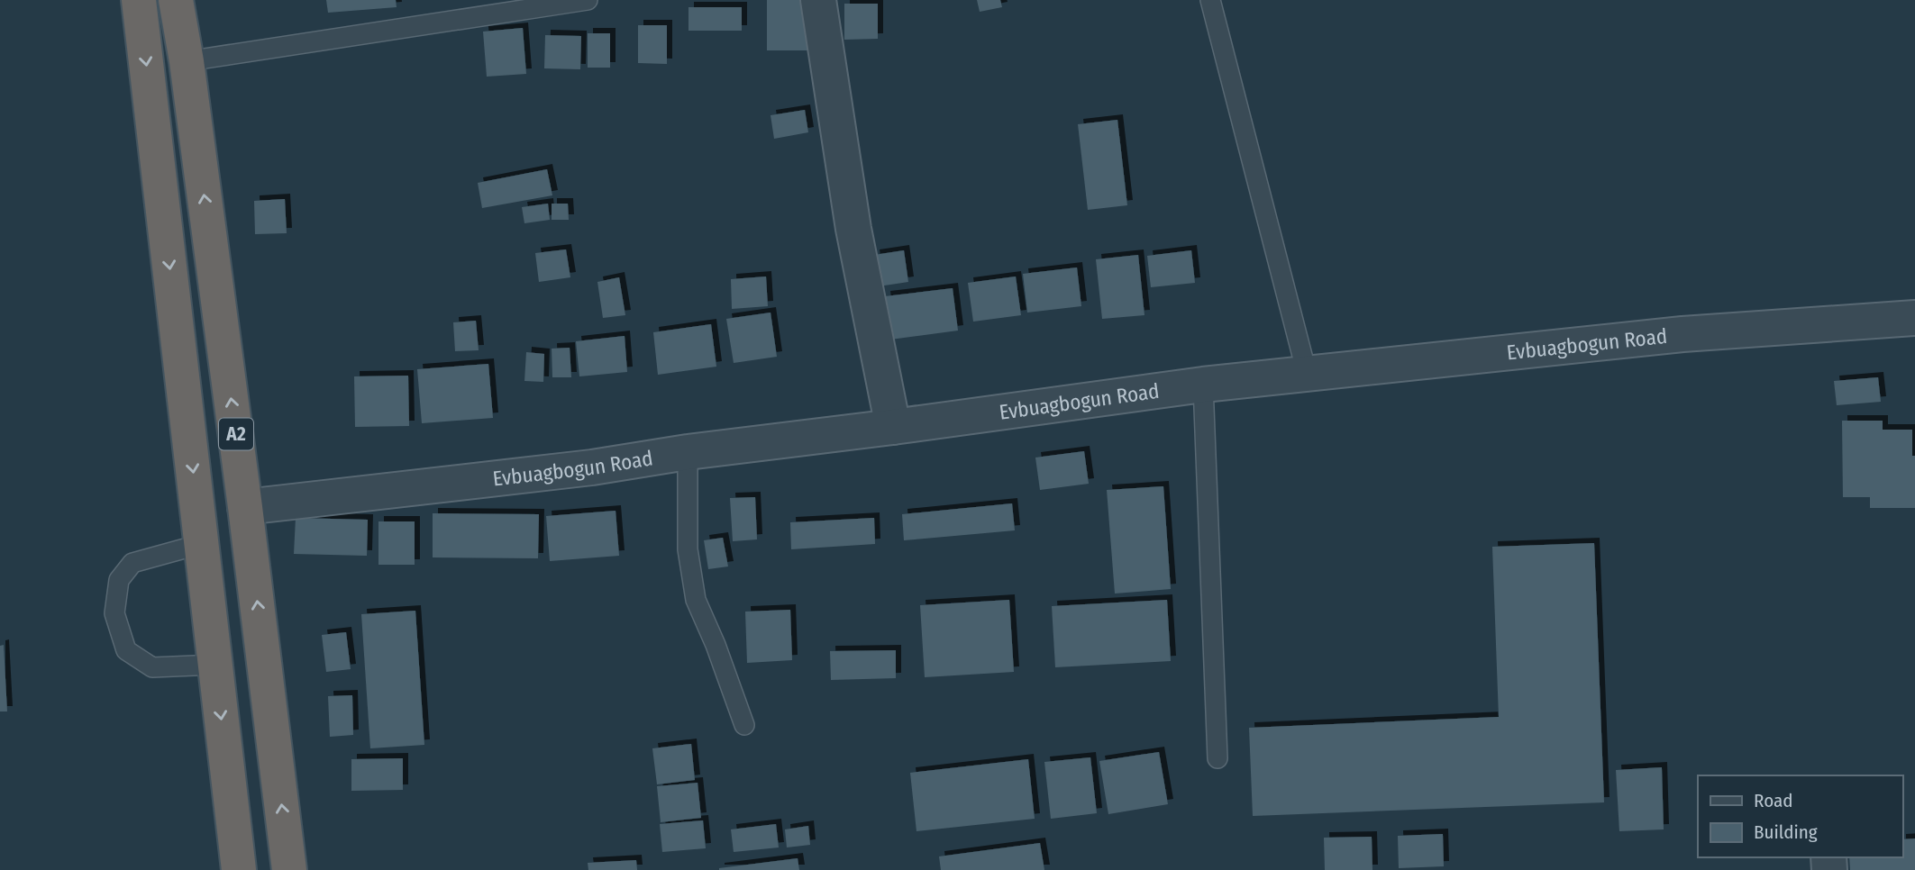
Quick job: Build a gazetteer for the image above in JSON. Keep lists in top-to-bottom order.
{
  "streets": {
    "highway": ["A2"],
    "street": ["Evbuagbogun Road"]
  },
  "crossings": [
    ["Evbuagbogun Road", "A2"]
  ],
  "legend": ["Road", "Building"]
}
